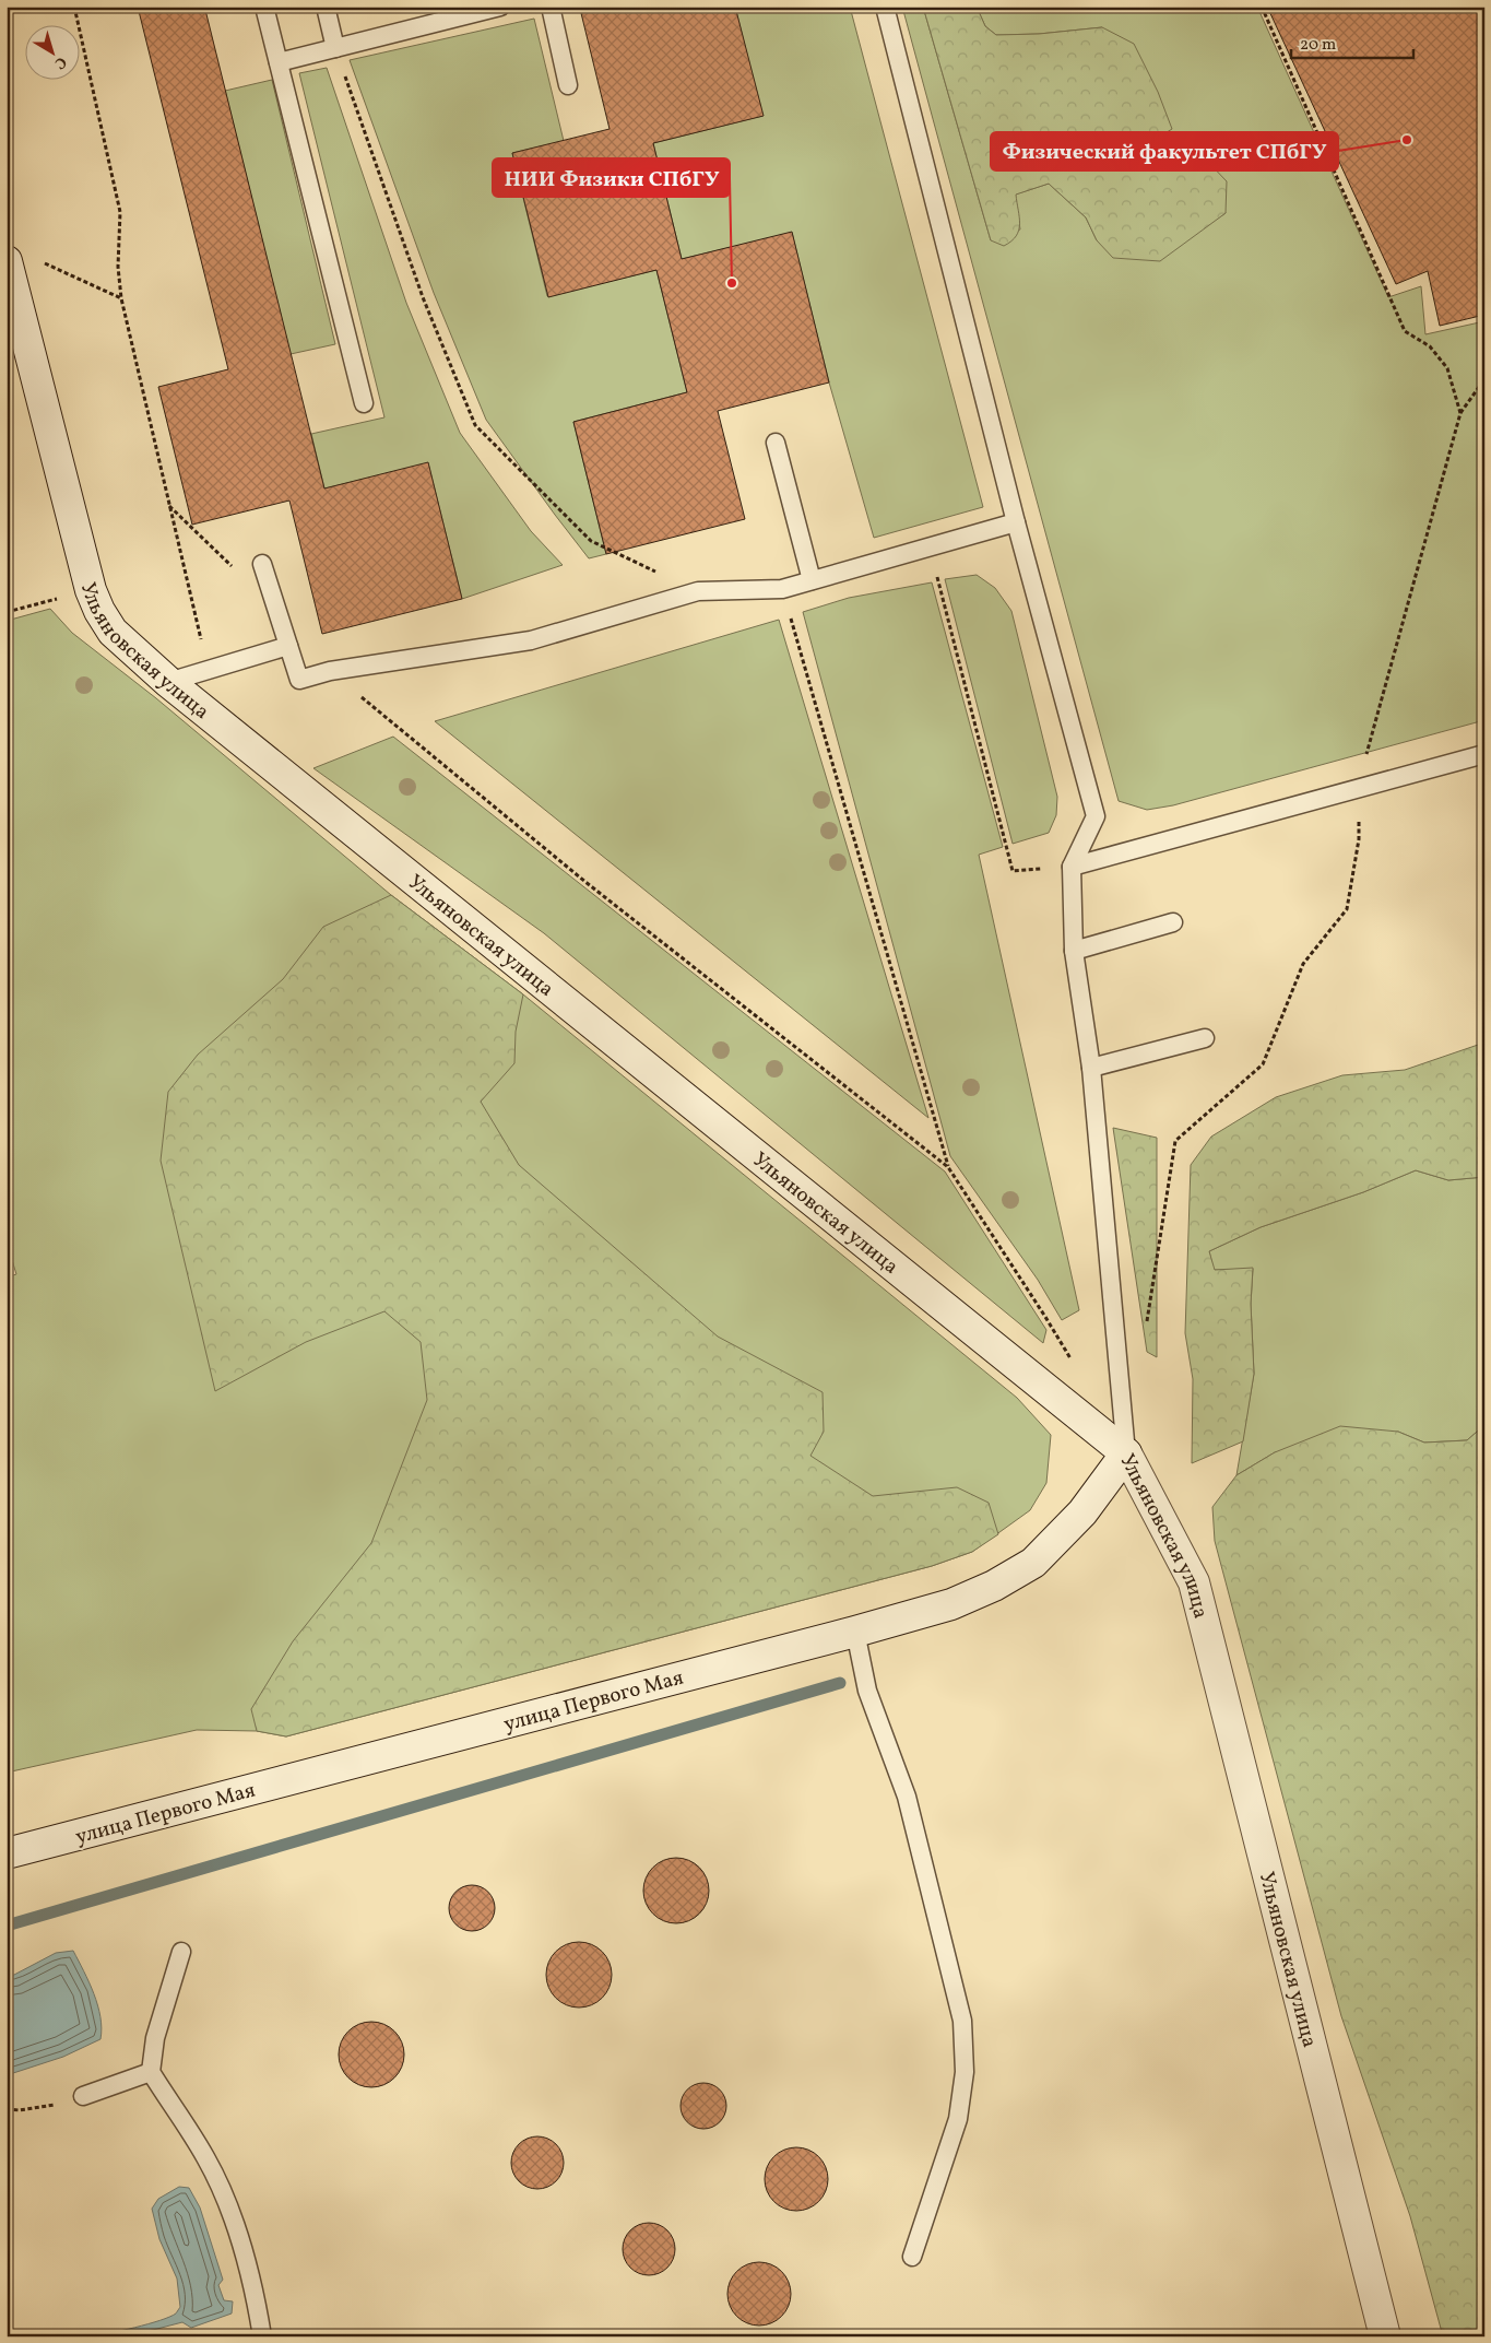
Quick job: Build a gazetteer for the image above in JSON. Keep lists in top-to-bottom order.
{
  "streets": {
    "street": ["Ульяновская улица", "улица Первого Мая"]
  },
  "crossings": [
    ["Ульяновская улица", "улица Первого Мая"]
  ],
  "places": ["Физический факультет СПбГУ", "НИИ Физики СПбГУ"],
  "scale_bar": "20 m",
  "north": "bottom right"
}
